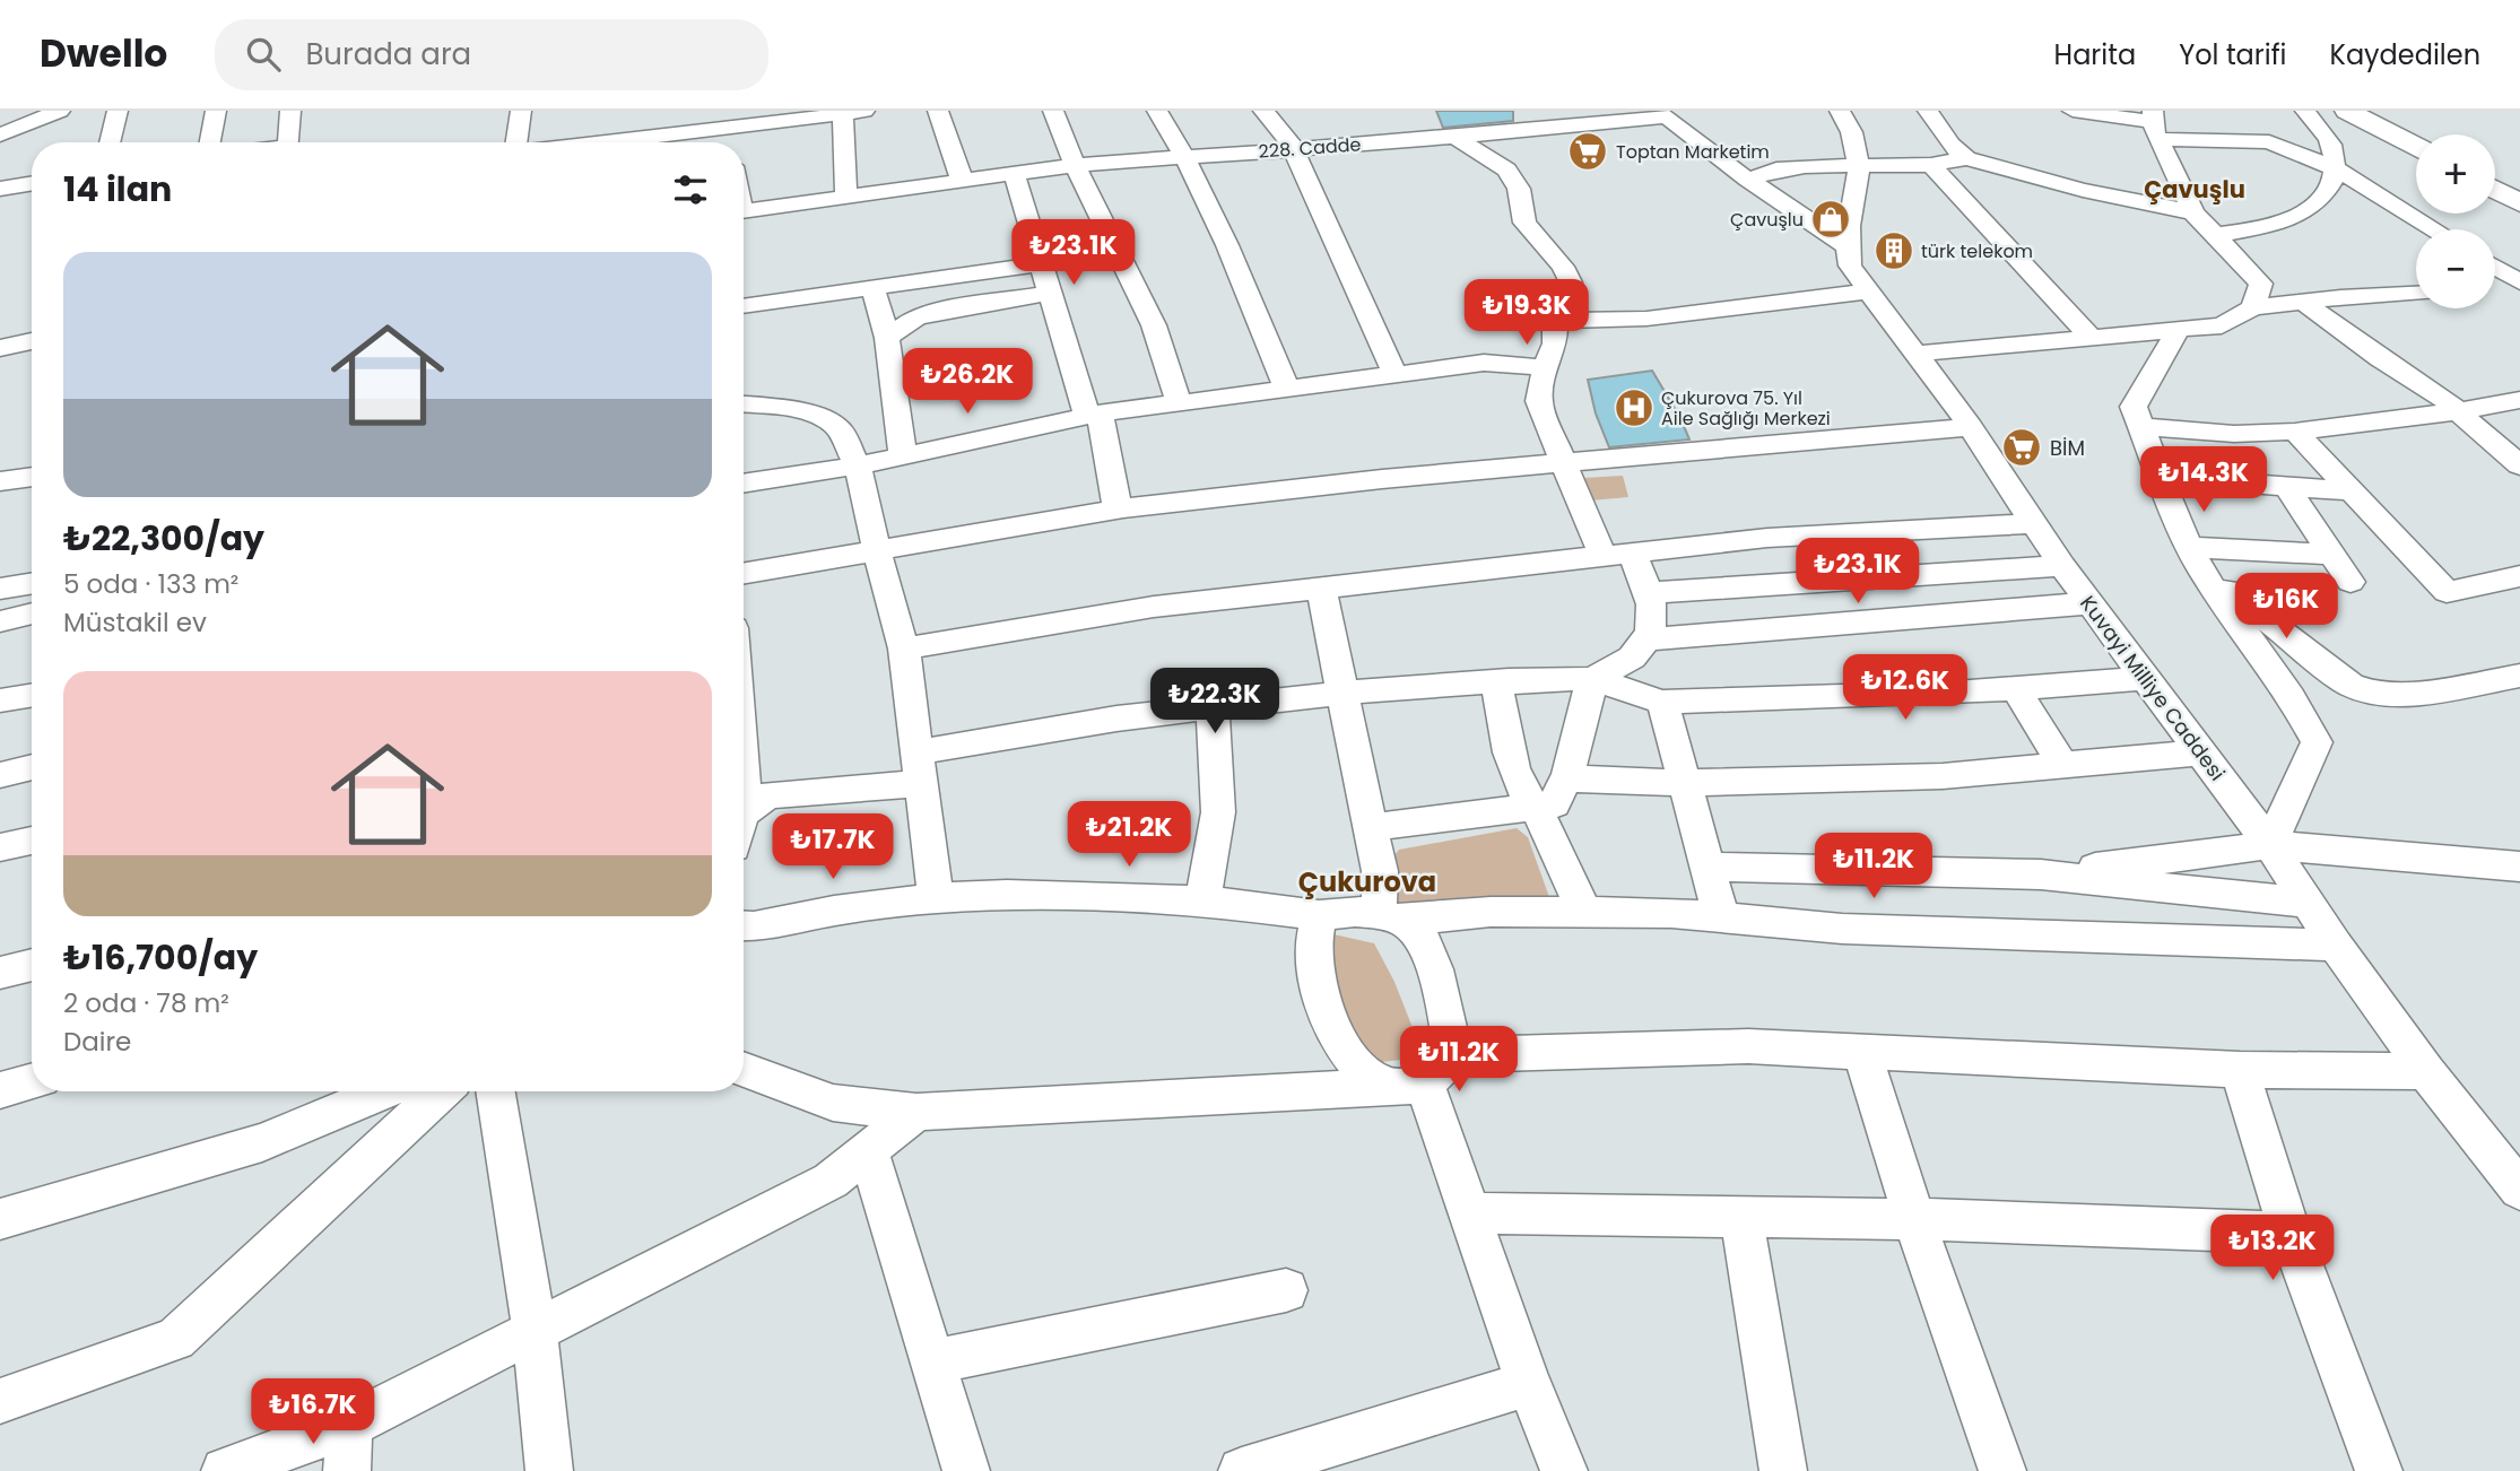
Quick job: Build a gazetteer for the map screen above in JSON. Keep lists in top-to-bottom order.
{
  "streets": {
    "street": ["228. Cadde", "Kuvayi Milliye Caddesi"]
  },
  "crossings": [
    ["228. Cadde", "Kuvayi Milliye Caddesi"]
  ],
  "districts": ["Çavuşlu", "Çukurova"],
  "places": {
    "supermarket": ["Toptan Marketim", "BİM"],
    "shop": ["Çavuşlu"],
    "building": ["türk telekom"],
    "hospital": ["Çukurova 75. Yıl Aile Sağlığı Merkezi"]
  },
  "page": {
    "header": "Dwello",
    "search": "Burada ara",
    "nav": ["Harita", "Yol tarifi", "Kaydedilen"],
    "map_buttons": ["+", "−"],
    "heading": "14 ilan",
    "price": [
      "₺23.1K",
      "₺19.3K",
      "₺26.2K",
      "₺14.3K",
      "₺23.1K",
      "₺16K",
      "₺12.6K",
      "₺22.3K",
      "₺21.2K",
      "₺17.7K",
      "₺11.2K",
      "₺11.2K",
      "₺13.2K",
      "₺16.7K"
    ],
    "list": [
      {
        "name": "₺22,300/ay",
        "note": "5 oda · 133 m² · Müstakil ev"
      },
      {
        "name": "₺16,700/ay",
        "note": "2 oda · 78 m² · Daire"
      }
    ]
  }
}
